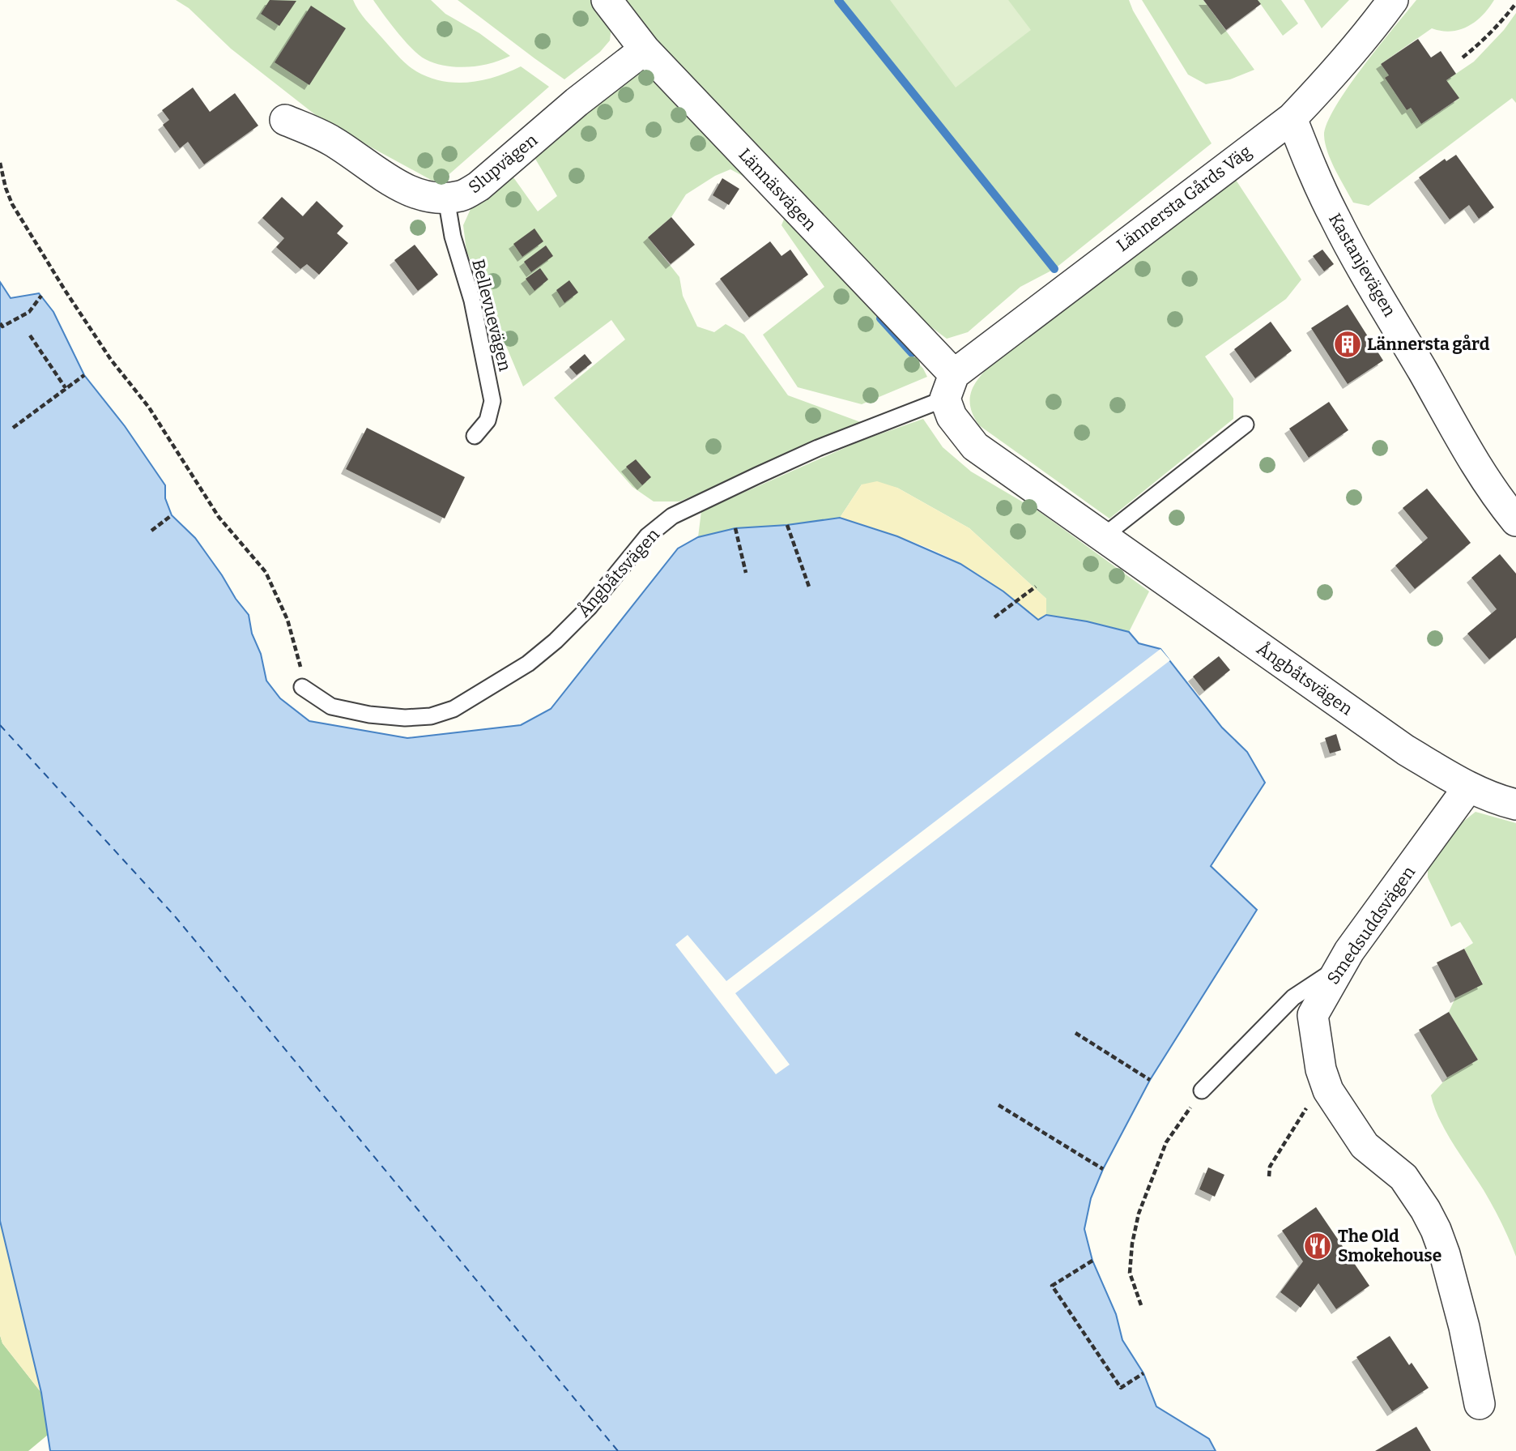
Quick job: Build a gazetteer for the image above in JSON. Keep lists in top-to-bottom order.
{
  "streets": {
    "street": [
      "Slupvägen",
      "Lännäsvägen",
      "Lännersta Gårds Väg",
      "Kastanjevägen",
      "Ångbåtsvägen",
      "Smedsuddsvägen"
    ],
    "lane": ["Bellevuevägen"]
  },
  "crossings": [
    ["Slupvägen", "Lännäsvägen"],
    ["Slupvägen", "Bellevuevägen"],
    ["Lännäsvägen", "Lännersta Gårds Väg"],
    ["Lännäsvägen", "Ångbåtsvägen"],
    ["Lännersta Gårds Väg", "Kastanjevägen"],
    ["Lännersta Gårds Väg", "Ångbåtsvägen"],
    ["Ångbåtsvägen", "Smedsuddsvägen"]
  ],
  "places": {
    "building": ["Lännersta gård"],
    "restaurant": ["The Old Smokehouse"]
  }
}
